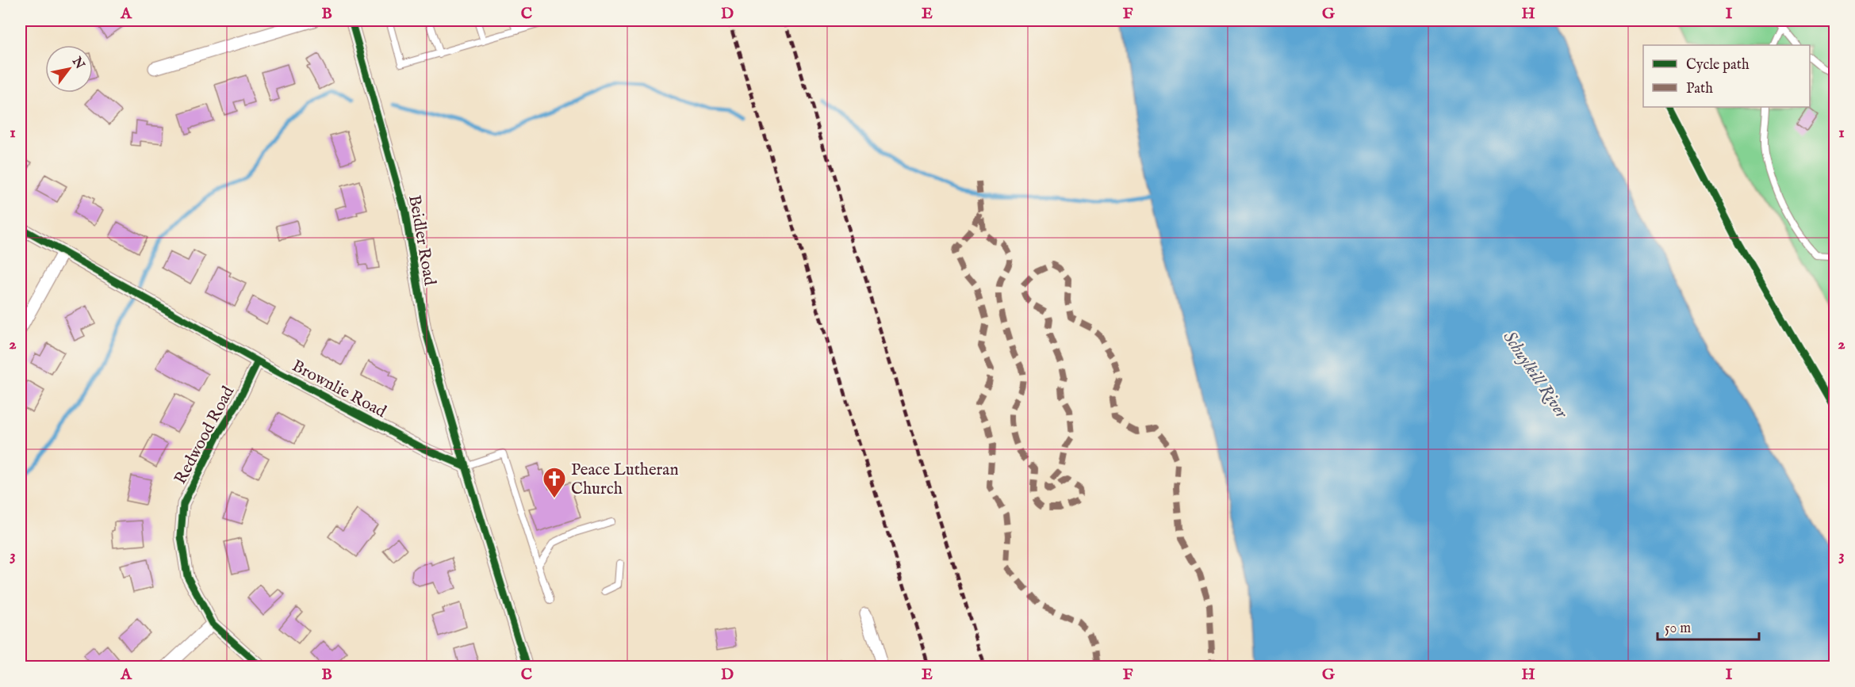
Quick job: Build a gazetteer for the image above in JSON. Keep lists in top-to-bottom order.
{
  "streets": {
    "street": ["Beidler Road", "Brownlie Road", "Redwood Road"]
  },
  "crossings": [
    ["Beidler Road", "Brownlie Road"],
    ["Brownlie Road", "Redwood Road"]
  ],
  "water": ["Schuylkill River"],
  "places": {
    "church": ["Peace Lutheran Church"]
  },
  "legend": ["Cycle path", "Path"],
  "scale_bar": "50 m",
  "north": "top right",
  "grid": {
    "columns": [
      "A",
      "B",
      "C",
      "D",
      "E",
      "F",
      "G",
      "H",
      "I"
    ],
    "rows": ["1", "2", "3"]
  }
}
